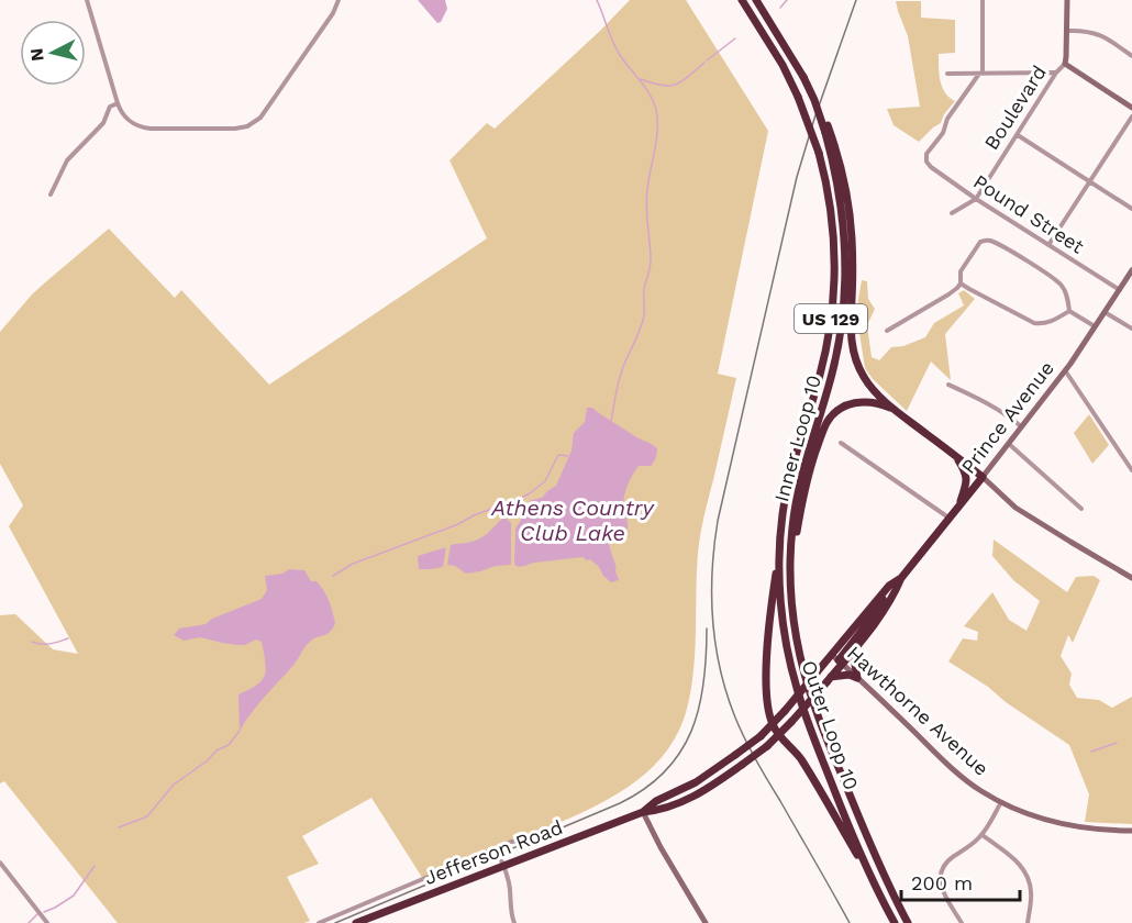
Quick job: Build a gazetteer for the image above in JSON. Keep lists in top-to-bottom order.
{
  "streets": {
    "highway": [
      "US 129",
      "Prince Avenue",
      "Inner Loop 10",
      "Outer Loop 10",
      "Jefferson Road"
    ],
    "main road": ["Boulevard", "Hawthorne Avenue"],
    "street": ["Pound Street"]
  },
  "crossings": [
    ["Boulevard", "Pound Street"],
    ["Pound Street", "Prince Avenue"],
    ["US 129", "Prince Avenue"],
    ["US 129", "Inner Loop 10"],
    ["US 129", "Outer Loop 10"],
    ["US 129", "Jefferson Road"],
    ["Prince Avenue", "Hawthorne Avenue"],
    ["Prince Avenue", "Jefferson Road"]
  ],
  "water": ["Athens Country Club Lake"],
  "scale_bar": "200 m",
  "north": "left"
}
